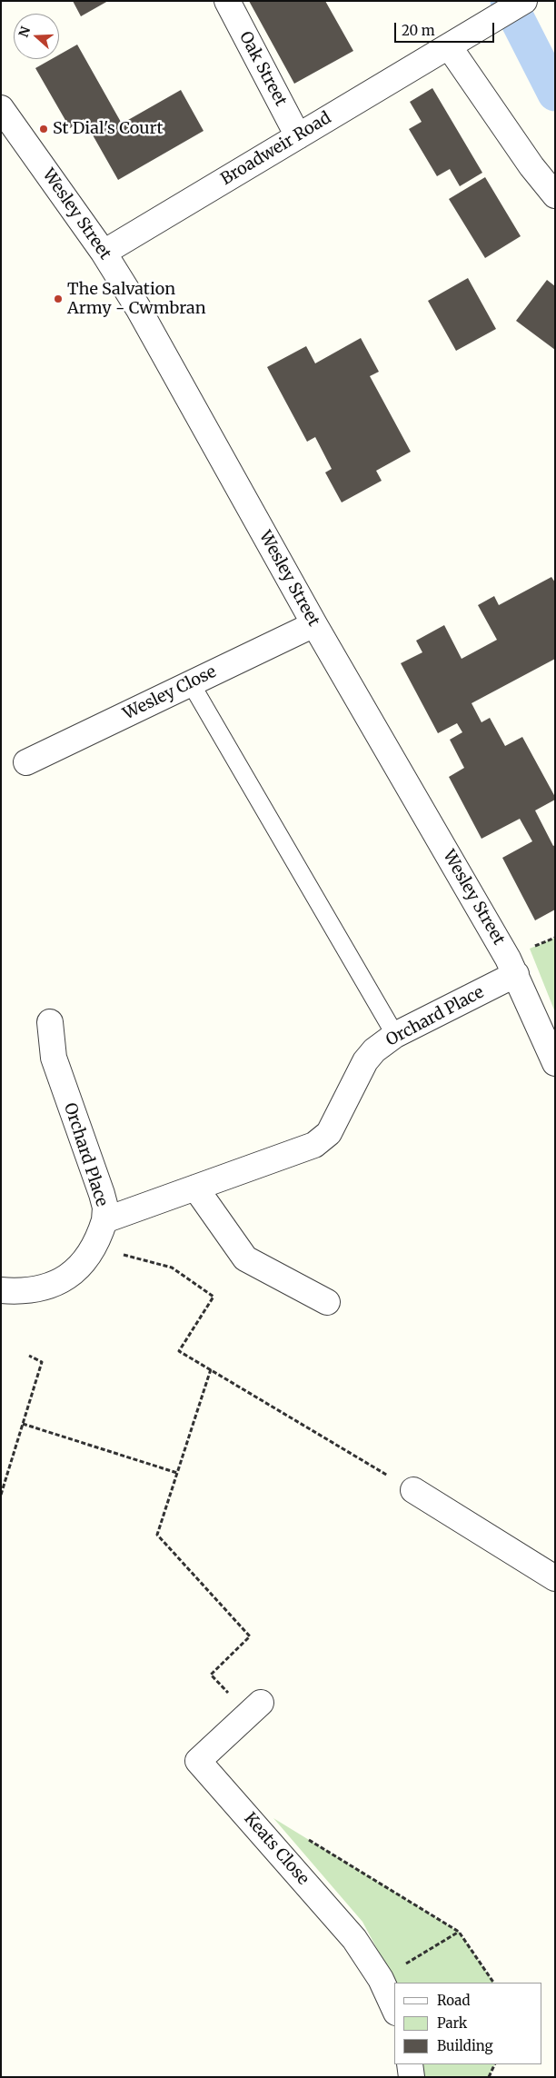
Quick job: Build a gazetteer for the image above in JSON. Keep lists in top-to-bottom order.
{
  "streets": {
    "street": [
      "Oak Street",
      "Broadweir Road",
      "Wesley Street",
      "Wesley Close",
      "Orchard Place",
      "Keats Close"
    ]
  },
  "crossings": [
    ["Oak Street", "Broadweir Road"],
    ["Broadweir Road", "Wesley Street"],
    ["Wesley Street", "Wesley Close"],
    ["Wesley Street", "Orchard Place"]
  ],
  "places": ["St Dial's Court", "The Salvation Army - Cwmbran"],
  "legend": ["Road", "Park", "Building"],
  "scale_bar": "20 m",
  "north": "left"
}
